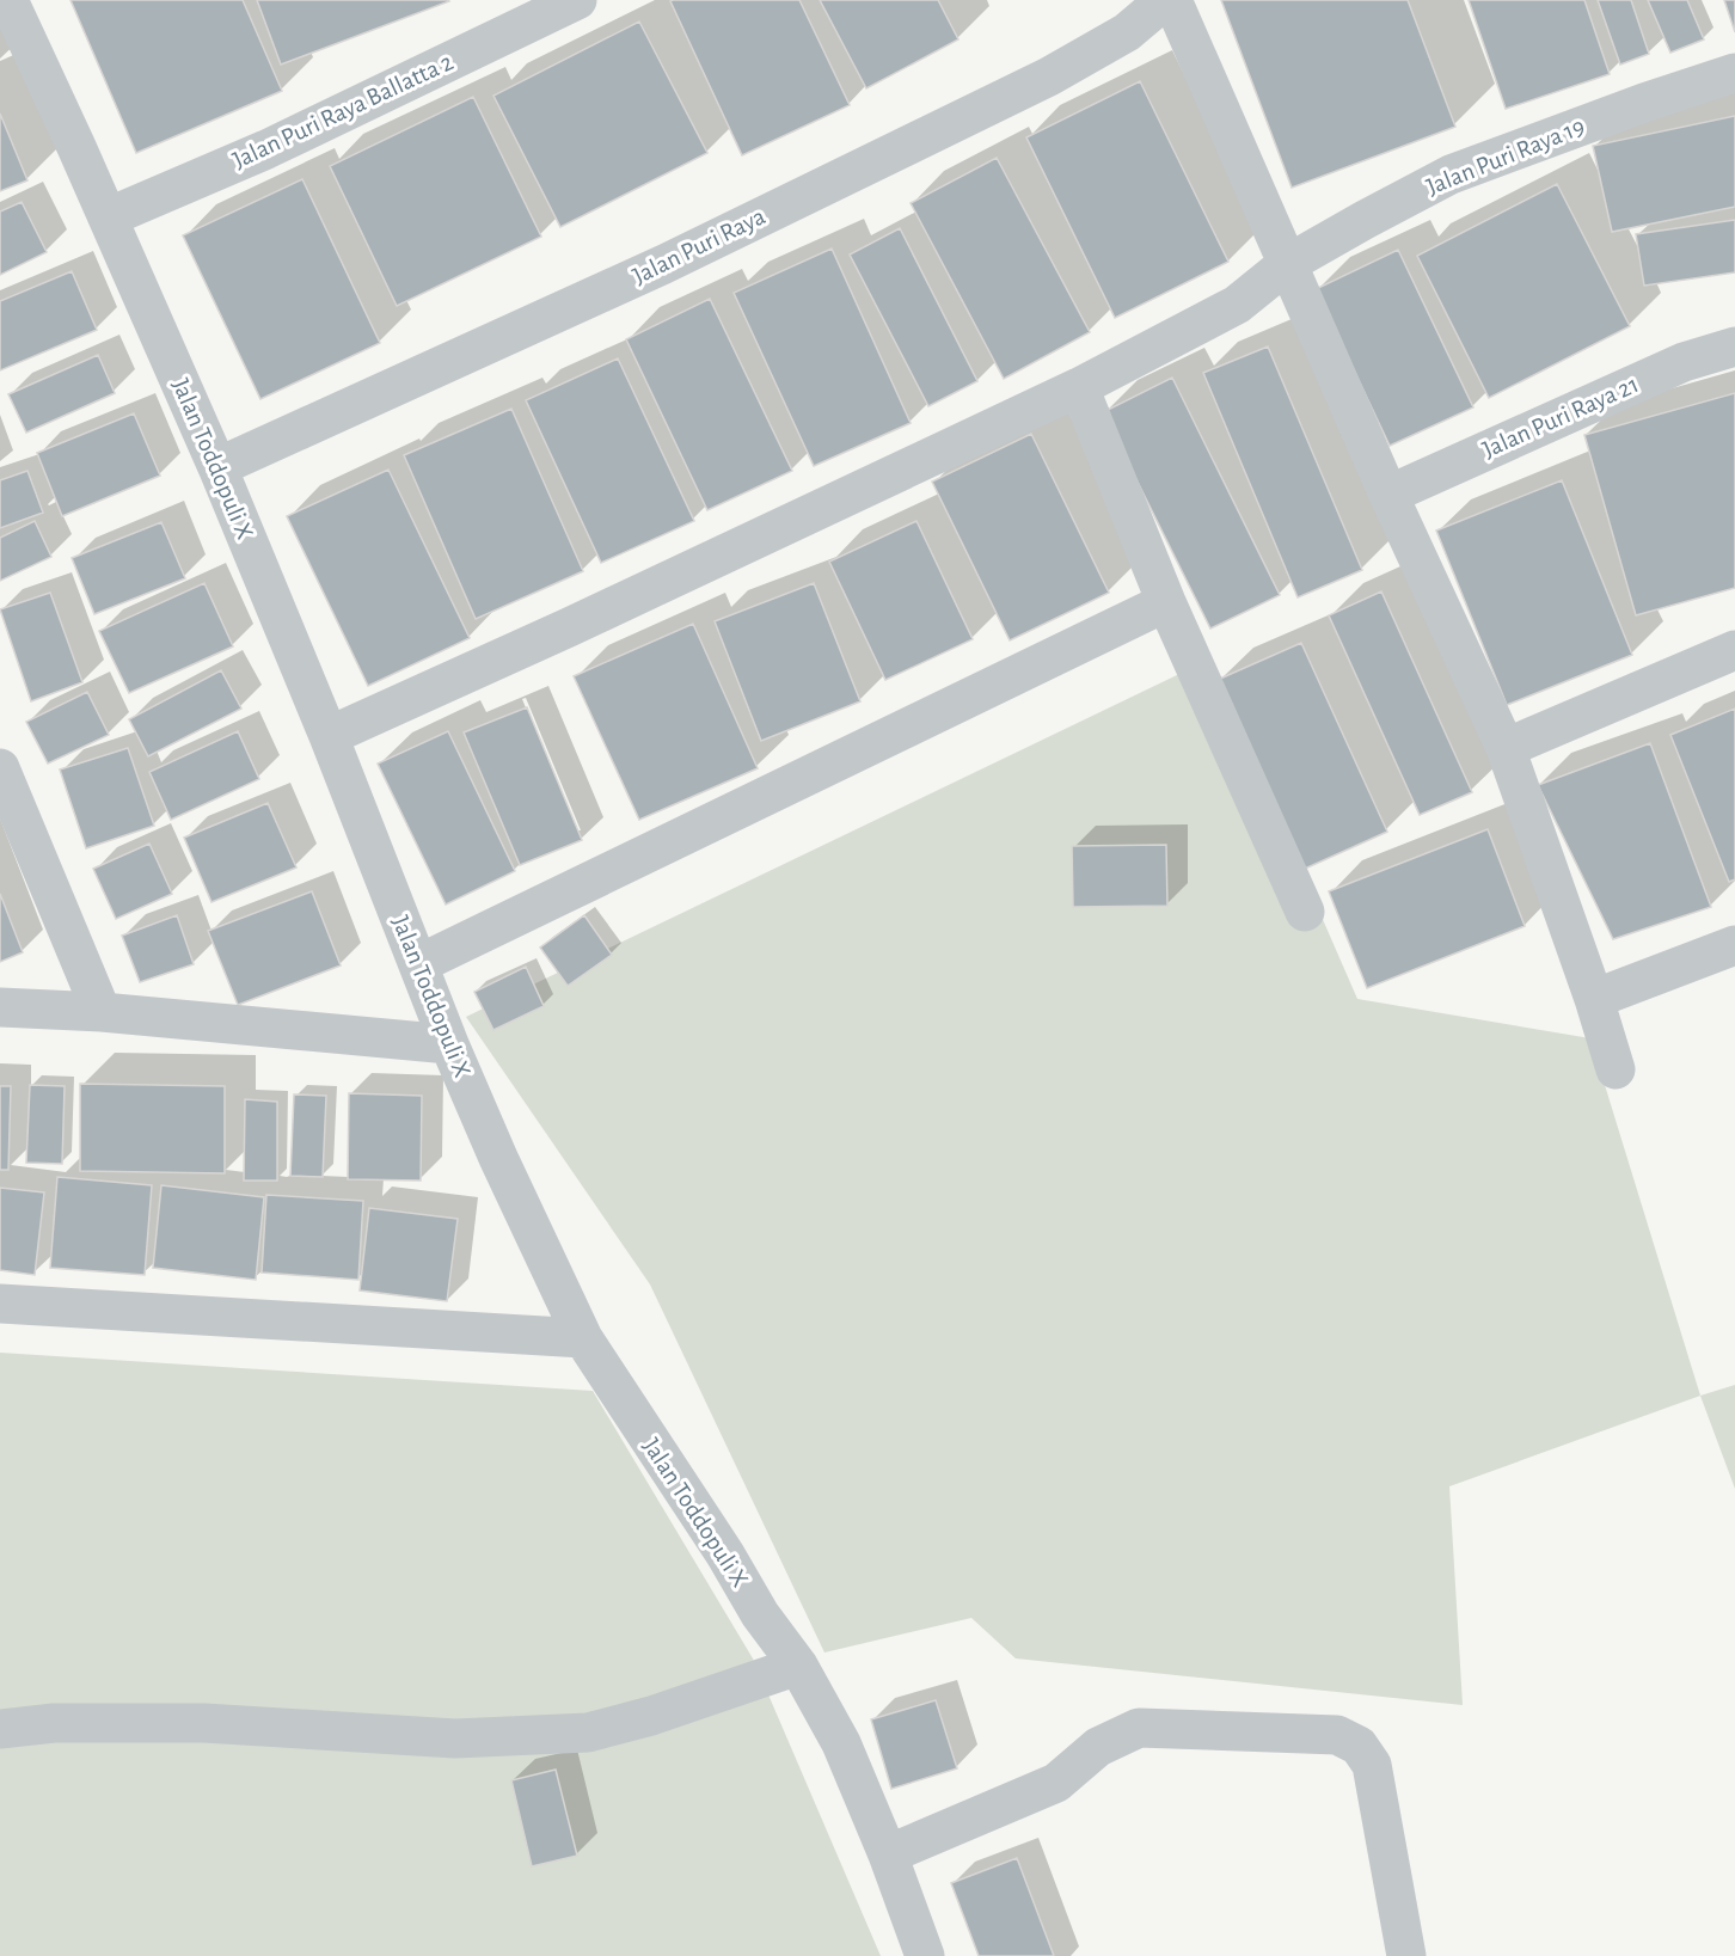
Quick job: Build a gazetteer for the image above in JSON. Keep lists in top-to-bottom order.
{
  "streets": {
    "street": [
      "Jalan Puri Raya Ballatta 2",
      "Jalan Puri Raya 19",
      "Jalan Puri Raya",
      "Jalan Puri Raya 21",
      "Jalan Toddopuli X"
    ]
  },
  "crossings": [
    ["Jalan Puri Raya Ballatta 2", "Jalan Toddopuli X"],
    ["Jalan Puri Raya 19", "Jalan Toddopuli X"],
    ["Jalan Puri Raya", "Jalan Toddopuli X"]
  ]
}
